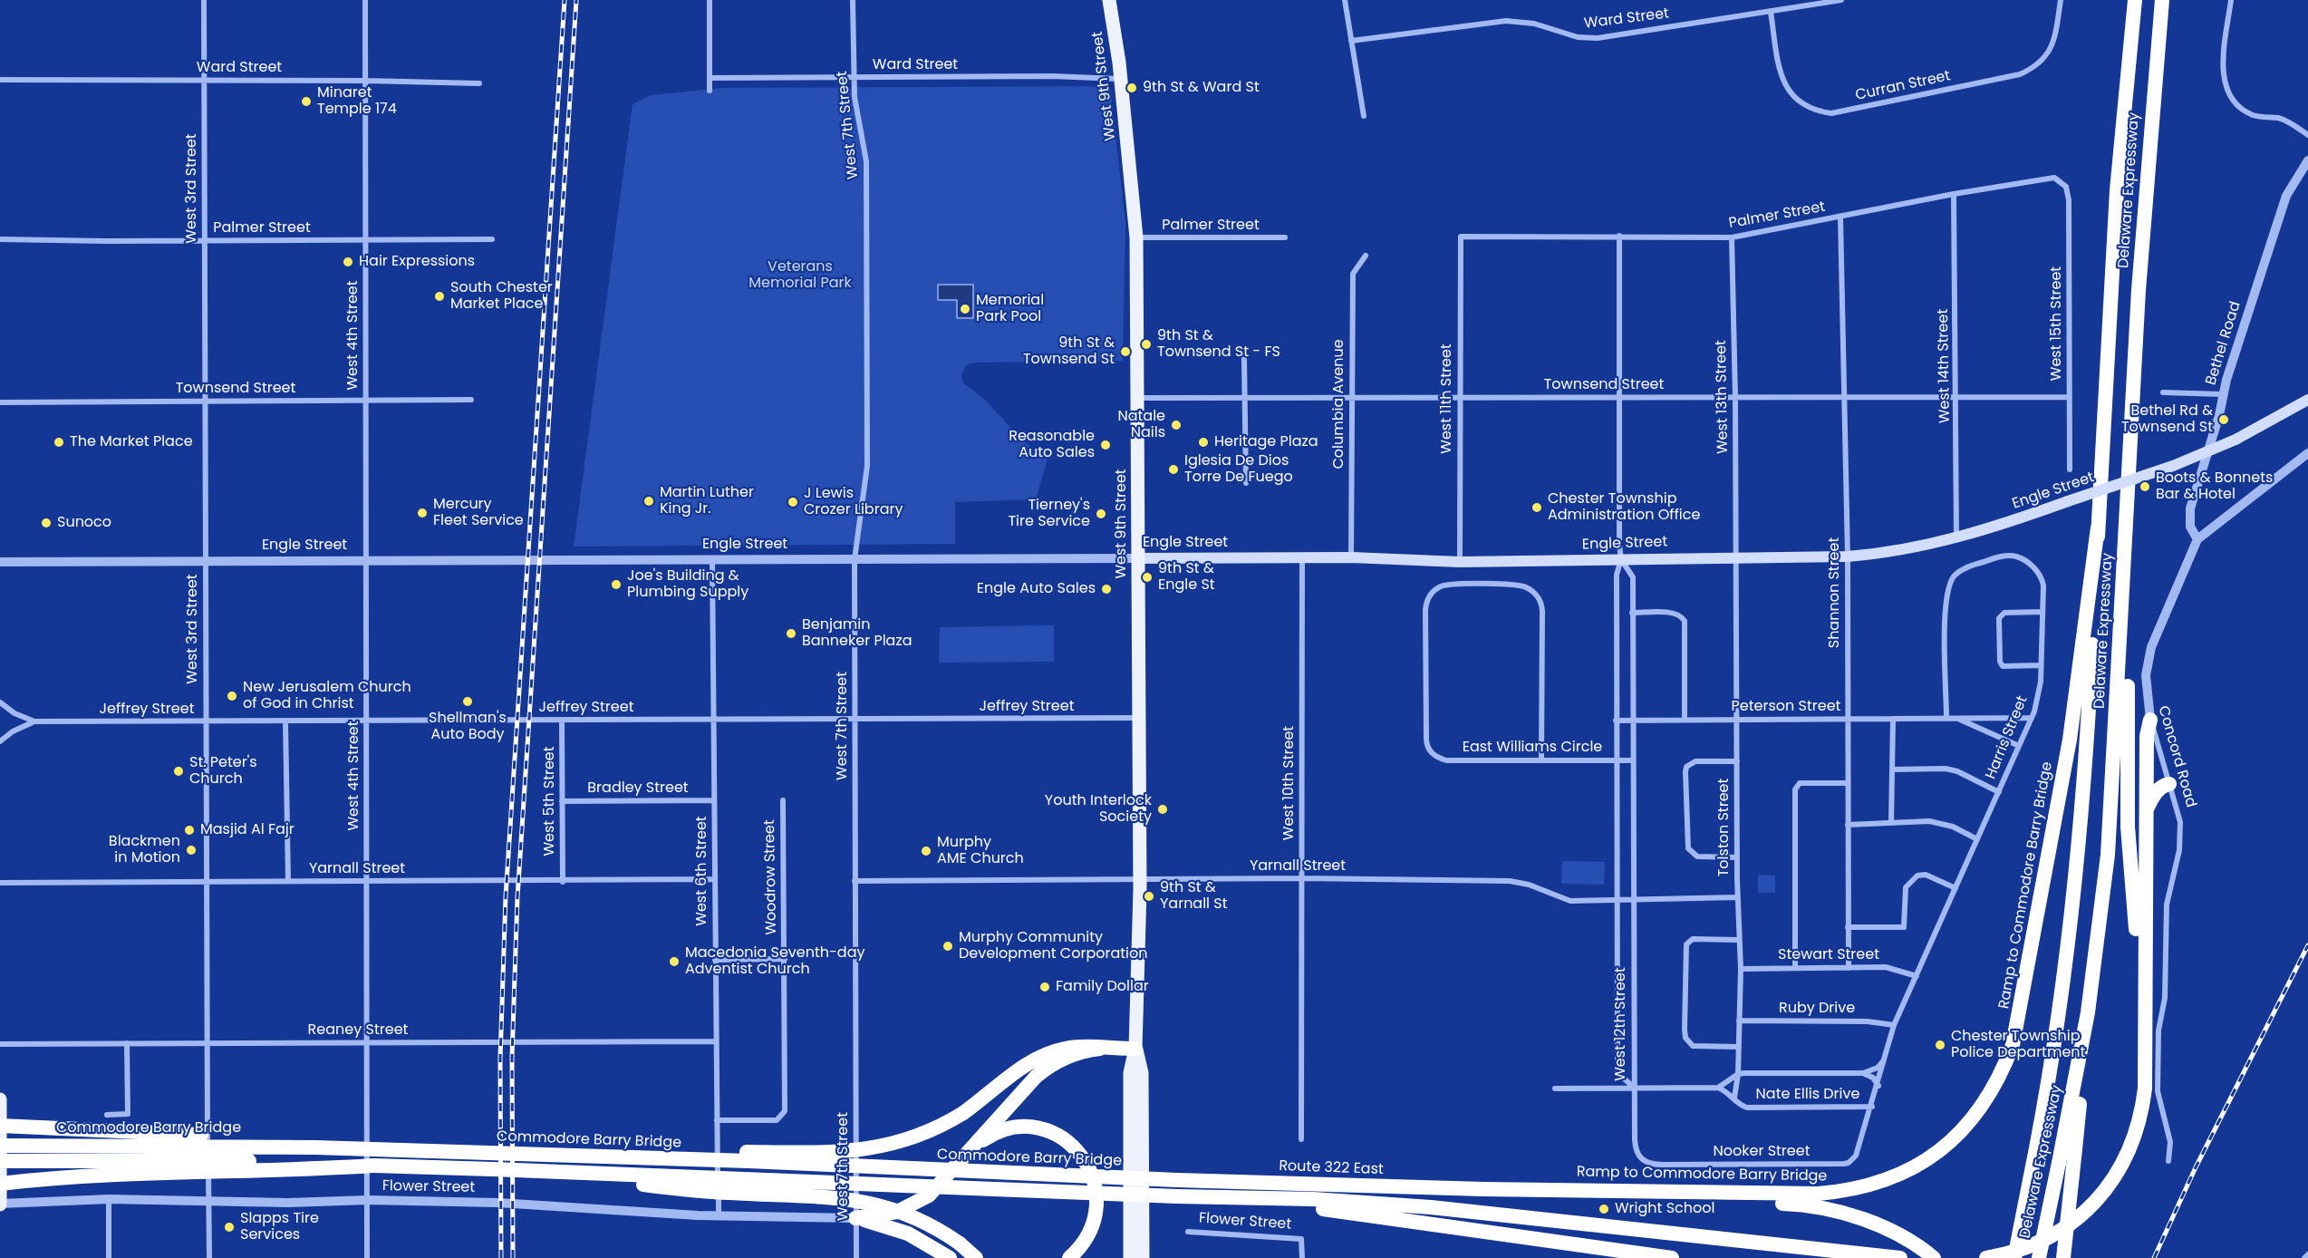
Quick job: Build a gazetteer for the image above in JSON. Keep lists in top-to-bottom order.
{
  "streets": {
    "highway": [
      "Delaware Expressway",
      "Ramp to Commodore Barry Bridge",
      "Commodore Barry Bridge",
      "Route 322 East"
    ],
    "main road": ["West 9th Street", "Engle Street"],
    "street": [
      "Ward Street",
      "Curran Street",
      "West 7th Street",
      "West 3rd Street",
      "Palmer Street",
      "West 15th Street",
      "West 4th Street",
      "Bethel Road",
      "West 14th Street",
      "Townsend Street",
      "West 13th Street",
      "West 11th Street",
      "Columbia Avenue",
      "Shannon Street",
      "Jeffrey Street",
      "Peterson Street",
      "Harris Street",
      "East Williams Circle",
      "Concord Road",
      "West 10th Street",
      "Bradley Street",
      "West 5th Street",
      "Tolston Street",
      "Yarnall Street",
      "West 6th Street",
      "Woodrow Street",
      "Stewart Street",
      "Ruby Drive",
      "West 12th Street",
      "Reaney Street",
      "Nate Ellis Drive",
      "Nooker Street",
      "Flower Street"
    ]
  },
  "crossings": [
    ["Ward Street", "West 9th Street"],
    ["Ward Street", "Curran Street"],
    ["Ward Street", "West 7th Street"],
    ["Ward Street", "West 3rd Street"],
    ["Ward Street", "West 4th Street"],
    ["West 9th Street", "Palmer Street"],
    ["West 9th Street", "Townsend Street"],
    ["West 9th Street", "Engle Street"],
    ["West 9th Street", "Jeffrey Street"],
    ["West 9th Street", "Yarnall Street"],
    ["West 7th Street", "Engle Street"],
    ["West 7th Street", "Jeffrey Street"],
    ["West 7th Street", "Yarnall Street"],
    ["West 7th Street", "Flower Street"],
    ["West 3rd Street", "Palmer Street"],
    ["West 3rd Street", "Townsend Street"],
    ["West 3rd Street", "Engle Street"],
    ["West 3rd Street", "Jeffrey Street"],
    ["West 3rd Street", "Yarnall Street"],
    ["West 3rd Street", "Reaney Street"],
    ["West 3rd Street", "Flower Street"],
    ["Delaware Expressway", "Ramp to Commodore Barry Bridge"],
    ["Palmer Street", "West 15th Street"],
    ["Palmer Street", "West 4th Street"],
    ["Palmer Street", "West 14th Street"],
    ["Palmer Street", "West 13th Street"],
    ["Palmer Street", "West 11th Street"],
    ["Palmer Street", "Shannon Street"],
    ["Palmer Street", "West 12th Street"],
    ["West 15th Street", "Townsend Street"],
    ["West 4th Street", "Townsend Street"],
    ["West 4th Street", "Engle Street"],
    ["West 4th Street", "Jeffrey Street"],
    ["West 4th Street", "Yarnall Street"],
    ["West 4th Street", "Reaney Street"],
    ["West 4th Street", "Flower Street"],
    ["Bethel Road", "Concord Road"],
    ["West 14th Street", "Townsend Street"],
    ["West 14th Street", "Engle Street"],
    ["Townsend Street", "West 13th Street"],
    ["Townsend Street", "West 11th Street"],
    ["Townsend Street", "Columbia Avenue"],
    ["Townsend Street", "Shannon Street"],
    ["Townsend Street", "West 12th Street"],
    ["West 13th Street", "Engle Street"],
    ["West 13th Street", "Tolston Street"],
    ["West 11th Street", "Engle Street"],
    ["Columbia Avenue", "Engle Street"],
    ["Engle Street", "Shannon Street"],
    ["Engle Street", "West 10th Street"],
    ["Engle Street", "Tolston Street"],
    ["Engle Street", "West 6th Street"],
    ["Engle Street", "West 12th Street"],
    ["Shannon Street", "Peterson Street"],
    ["Shannon Street", "Stewart Street"],
    ["Jeffrey Street", "West 5th Street"],
    ["Jeffrey Street", "West 6th Street"],
    ["Peterson Street", "Harris Street"],
    ["Peterson Street", "Tolston Street"],
    ["Peterson Street", "West 12th Street"],
    ["Harris Street", "Stewart Street"],
    ["Harris Street", "Ruby Drive"],
    ["Harris Street", "Nate Ellis Drive"],
    ["Harris Street", "Nooker Street"],
    ["East Williams Circle", "West 12th Street"],
    ["West 10th Street", "Yarnall Street"],
    ["Bradley Street", "West 5th Street"],
    ["Bradley Street", "West 6th Street"],
    ["West 5th Street", "Yarnall Street"],
    ["Tolston Street", "Yarnall Street"],
    ["Tolston Street", "Stewart Street"],
    ["Tolston Street", "Ruby Drive"],
    ["Tolston Street", "Nate Ellis Drive"],
    ["Yarnall Street", "West 6th Street"],
    ["Yarnall Street", "West 12th Street"],
    ["West 6th Street", "Woodrow Street"],
    ["West 6th Street", "Reaney Street"],
    ["West 6th Street", "Flower Street"],
    ["Ramp to Commodore Barry Bridge", "Route 322 East"],
    ["West 12th Street", "Nooker Street"],
    ["Nate Ellis Drive", "Nooker Street"],
    ["Commodore Barry Bridge", "Route 322 East"]
  ],
  "parks": ["Veterans Memorial Park"],
  "places": [
    "9th St & Ward St",
    "Minaret Temple 174",
    "Hair Expressions",
    "South Chester Market Place",
    "Memorial Park Pool",
    "9th St & Townsend St - FS",
    "9th St & Townsend St",
    "Bethel Rd & Townsend St",
    "Natale Nails",
    "The Market Place",
    "Heritage Plaza",
    "Reasonable Auto Sales",
    "Iglesia De Dios Torre De Fuego",
    "Boots & Bonnets Bar & Hotel",
    "Martin Luther King Jr.",
    "J Lewis Crozer Library",
    "Chester Township Administration Office",
    "Mercury Fleet Service",
    "Tierney's Tire Service",
    "Sunoco",
    "9th St & Engle St",
    "Joe's Building & Plumbing Supply",
    "Engle Auto Sales",
    "Benjamin Banneker Plaza",
    "New Jerusalem Church of God in Christ",
    "Shellman's Auto Body",
    "St. Peter's Church",
    "Youth Interlock Society",
    "Masjid Al Fajr",
    "Blackmen in Motion",
    "Murphy AME Church",
    "9th St & Yarnall St",
    "Murphy Community Development Corporation",
    "Macedonia Seventh-day Adventist Church",
    "Family Dollar",
    "Chester Township Police Department",
    "Wright School",
    "Slapps Tire Services"
  ]
}
